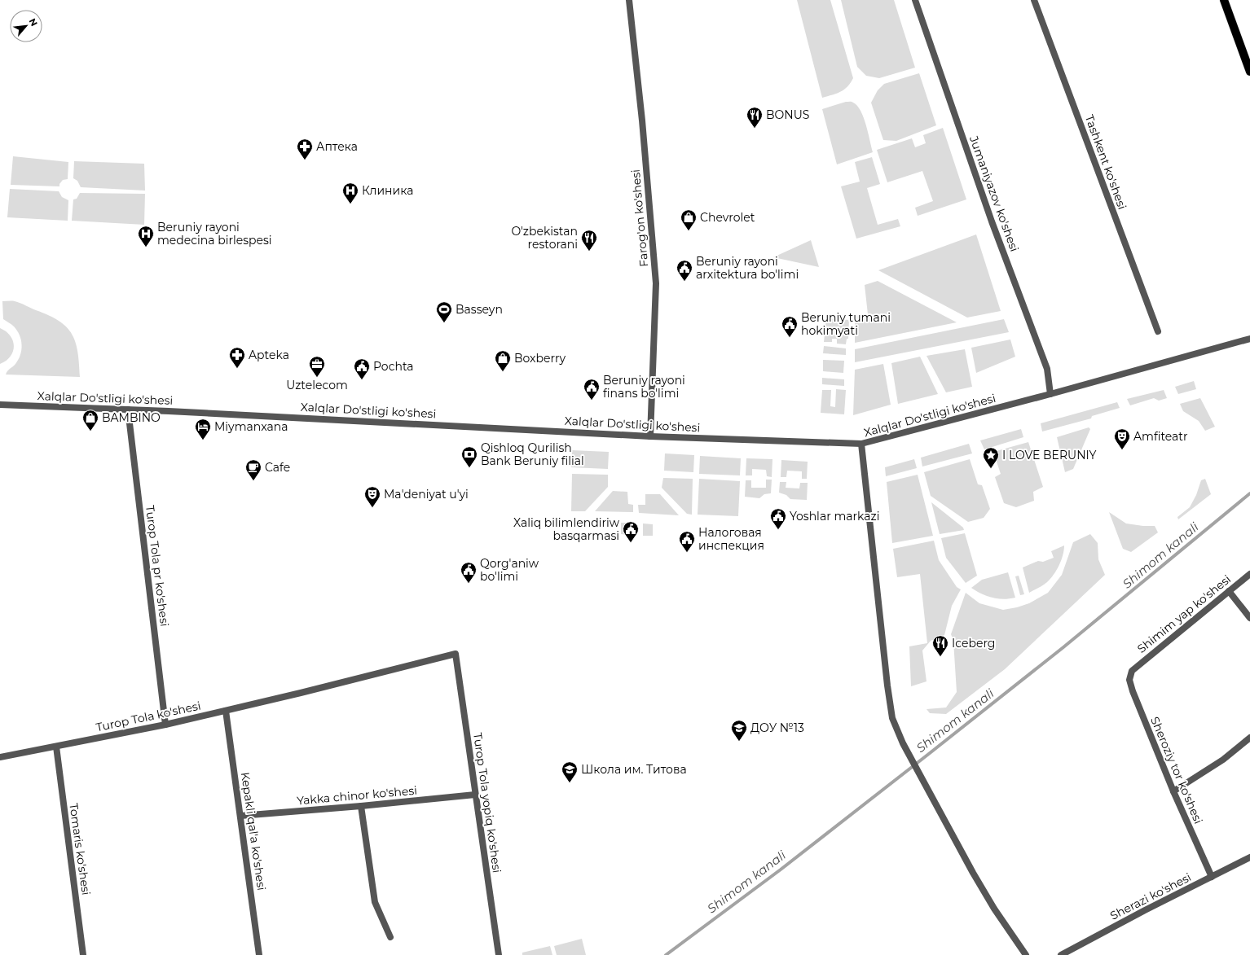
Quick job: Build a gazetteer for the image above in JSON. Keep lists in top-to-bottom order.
{
  "streets": {
    "street": [
      "Tashkent ko'shesi",
      "Jumaniyazov ko'shesi",
      "Farog'on ko'shesi",
      "Xalqlar Do'stligi ko'shesi",
      "Turop Tola pr ko'shesi",
      "Shimim yap ko'shesi",
      "Turop Tola ko'shesi",
      "Sheroziy tor ko'shesi",
      "Yakka chinor ko'shesi",
      "Turop Tola yopiq ko'shesi",
      "Kepakli qal'a ko'shesi",
      "Tomaris ko'shesi",
      "Sherazi ko'shesi"
    ]
  },
  "crossings": [
    ["Jumaniyazov ko'shesi", "Xalqlar Do'stligi ko'shesi"],
    ["Farog'on ko'shesi", "Xalqlar Do'stligi ko'shesi"],
    ["Xalqlar Do'stligi ko'shesi", "Turop Tola pr ko'shesi"],
    ["Turop Tola pr ko'shesi", "Turop Tola ko'shesi"],
    ["Shimim yap ko'shesi", "Sheroziy tor ko'shesi"],
    ["Turop Tola ko'shesi", "Turop Tola yopiq ko'shesi"],
    ["Turop Tola ko'shesi", "Kepakli qal'a ko'shesi"],
    ["Turop Tola ko'shesi", "Tomaris ko'shesi"],
    ["Sheroziy tor ko'shesi", "Sherazi ko'shesi"],
    ["Yakka chinor ko'shesi", "Turop Tola yopiq ko'shesi"],
    ["Yakka chinor ko'shesi", "Kepakli qal'a ko'shesi"]
  ],
  "water": ["Shimom kanali"],
  "places": {
    "restaurant": ["BONUS", "O'zbekistan restorani", "Iceberg"],
    "pharmacy": ["Аптека", "Apteka"],
    "hospital": ["Клиника", "Beruniy rayoni medecina birlespesi"],
    "shop": ["Chevrolet", "Boxberry", "BAMBINO"],
    "public building": [
      "Beruniy rayoni arxitektura bo'limi",
      "Beruniy tumani hokimyati",
      "Pochta",
      "Beruniy rayoni finans bo'limi",
      "Yoshlar markazi",
      "Xaliq bilimlendiriw basqarmasi",
      "Налоговая инспекция",
      "Qorg'aniw bo'limi"
    ],
    "sports": ["Basseyn"],
    "office": ["Uztelecom"],
    "hotel": ["Miymanxana"],
    "theatre": ["Amfiteatr", "Ma'deniyat u'yi"],
    "bank": ["Qishloq Qurilish Bank Beruniy filial"],
    "place": ["I LOVE BERUNIY"],
    "cafe": ["Cafe"],
    "school or university": ["ДОУ №13", "Школа им. Титова"]
  },
  "north": "top right"
}
